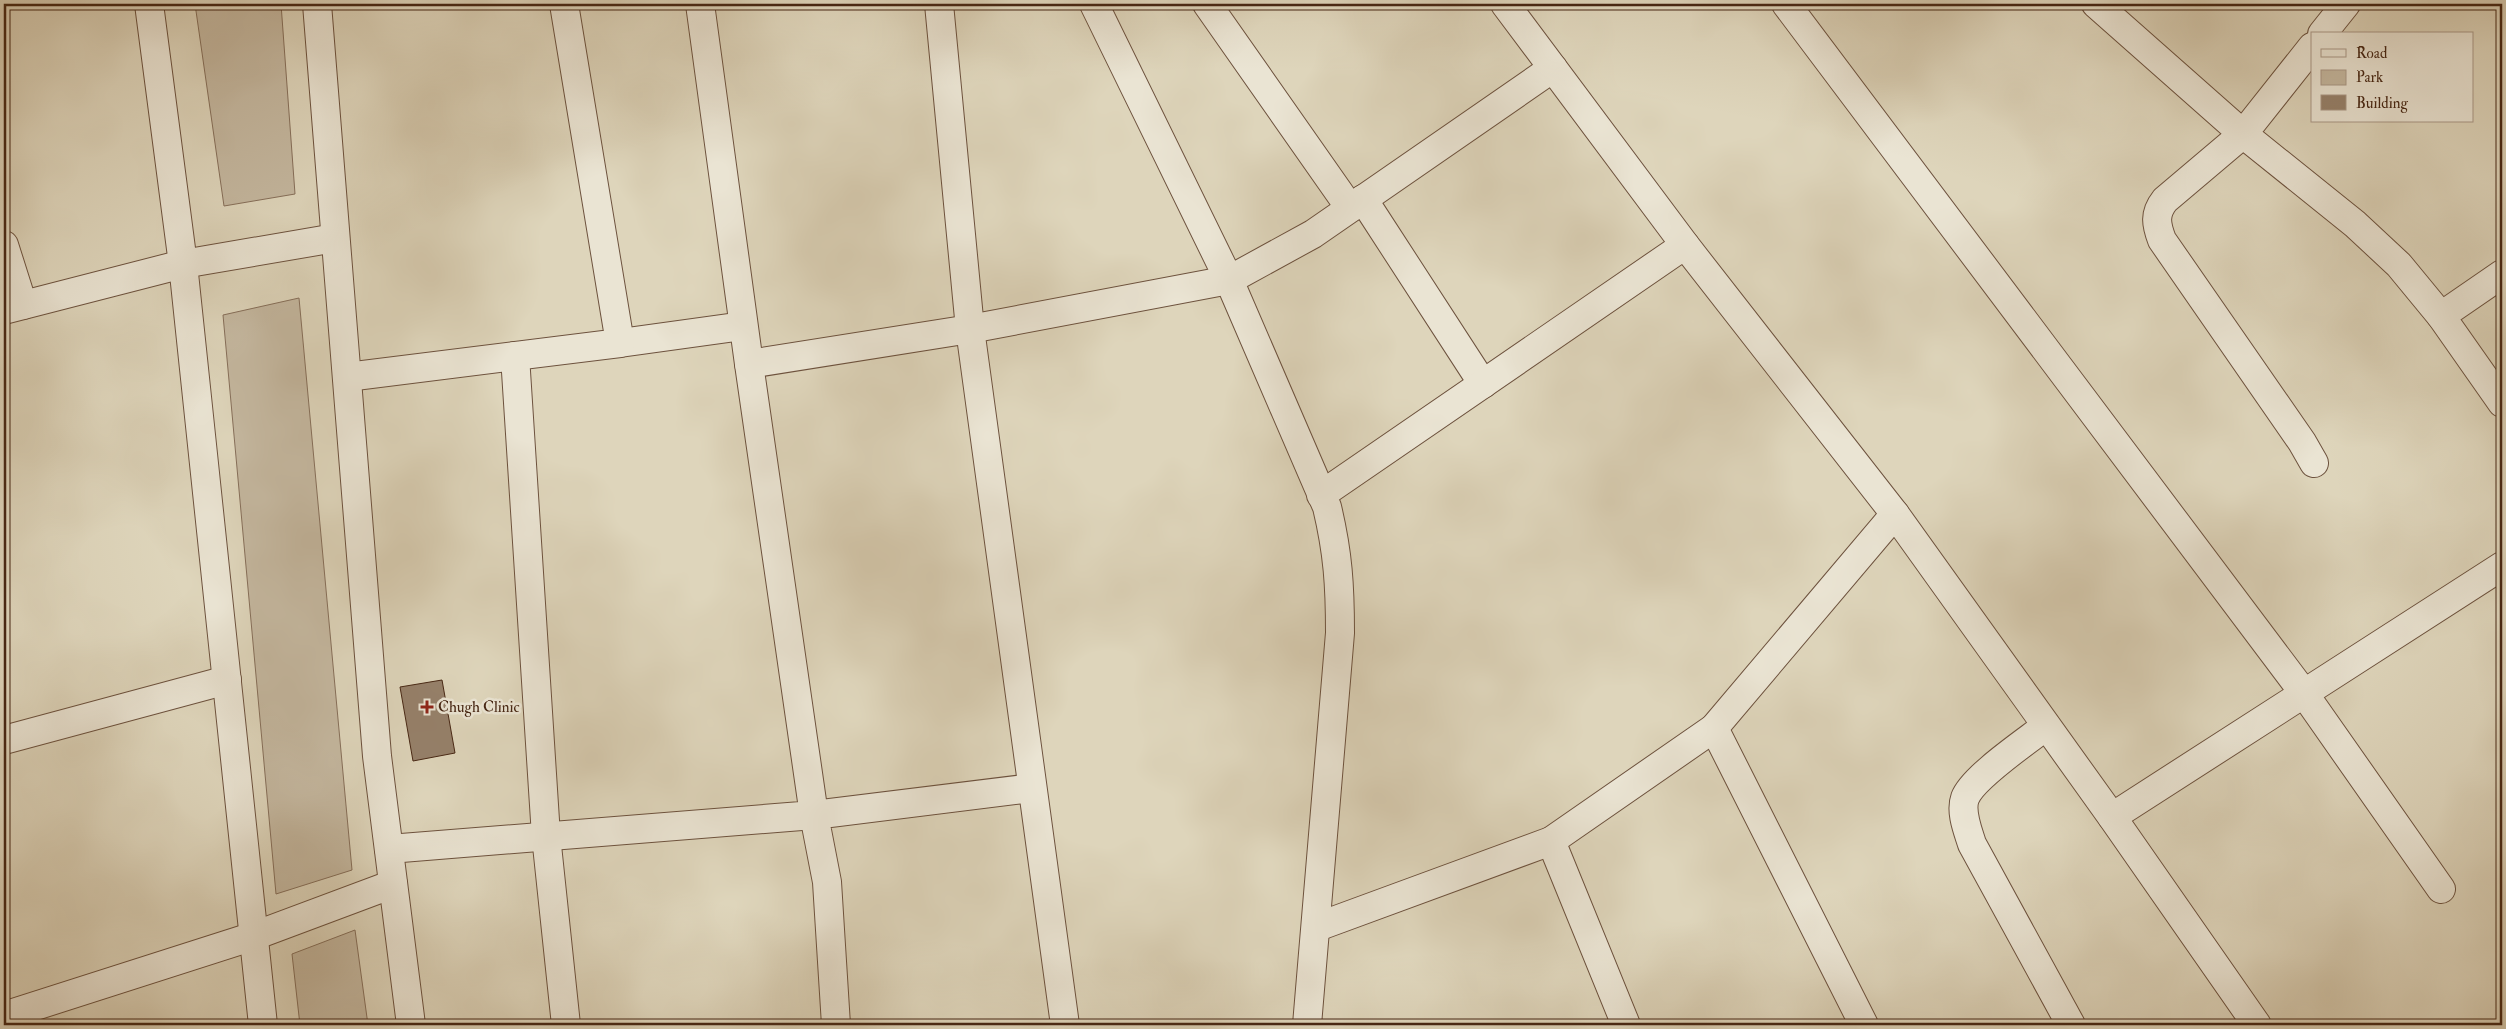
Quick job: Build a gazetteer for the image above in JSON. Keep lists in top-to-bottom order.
{
  "places": {
    "health": ["Chugh Clinic"]
  },
  "legend": ["Road", "Park", "Building"]
}
